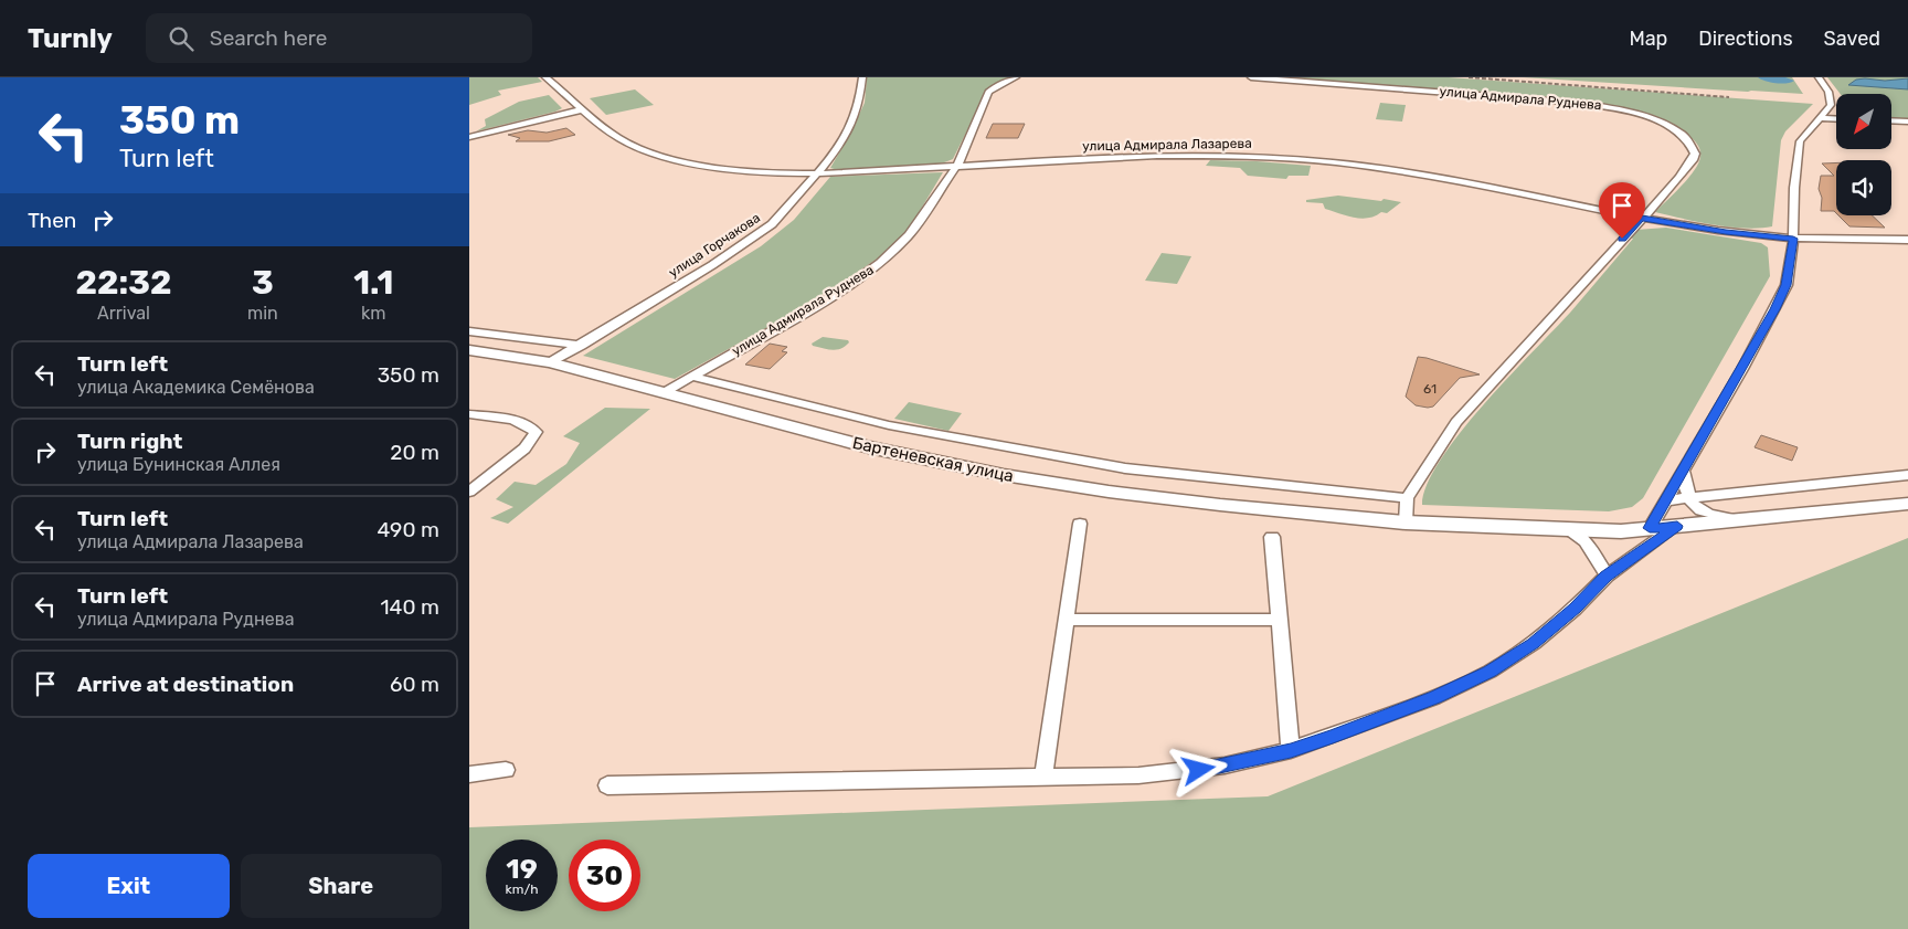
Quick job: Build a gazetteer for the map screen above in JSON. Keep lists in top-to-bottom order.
{
  "streets": {
    "main road": ["Бартеневская улица"],
    "street": ["улица Адмирала Руднева", "улица Адмирала Лазарева", "улица Горчакова"]
  },
  "crossings": [
    ["улица Адмирала Руднева", "улица Адмирала Лазарева"],
    ["улица Адмирала Руднева", "Бартеневская улица"],
    ["улица Адмирала Лазарева", "улица Горчакова"],
    ["улица Горчакова", "Бартеневская улица"]
  ],
  "house_numbers": ["61"],
  "north": "bottom left",
  "page": {
    "header": "Turnly",
    "search": "Search here",
    "nav": ["Map", "Directions", "Saved"],
    "turn": ["350 m", "Turn left"],
    "then": "Then",
    "eta": [
      "22:32",
      "Arrival",
      "3",
      "min",
      "1.1",
      "km"
    ],
    "list": [
      {
        "name": "Turn left",
        "note": "улица Академика Семёнова",
        "value": "350 m"
      },
      {
        "name": "Turn right",
        "note": "улица Бунинская Аллея",
        "value": "20 m"
      },
      {
        "name": "Turn left",
        "note": "улица Адмирала Лазарева",
        "value": "490 m"
      },
      {
        "name": "Turn left",
        "note": "улица Адмирала Руднева",
        "value": "140 m"
      },
      {
        "name": "Arrive at destination",
        "value": "60 m"
      }
    ],
    "speed": "19 km/h",
    "limit": "30",
    "buttons": ["Exit", "Share"]
  }
}
